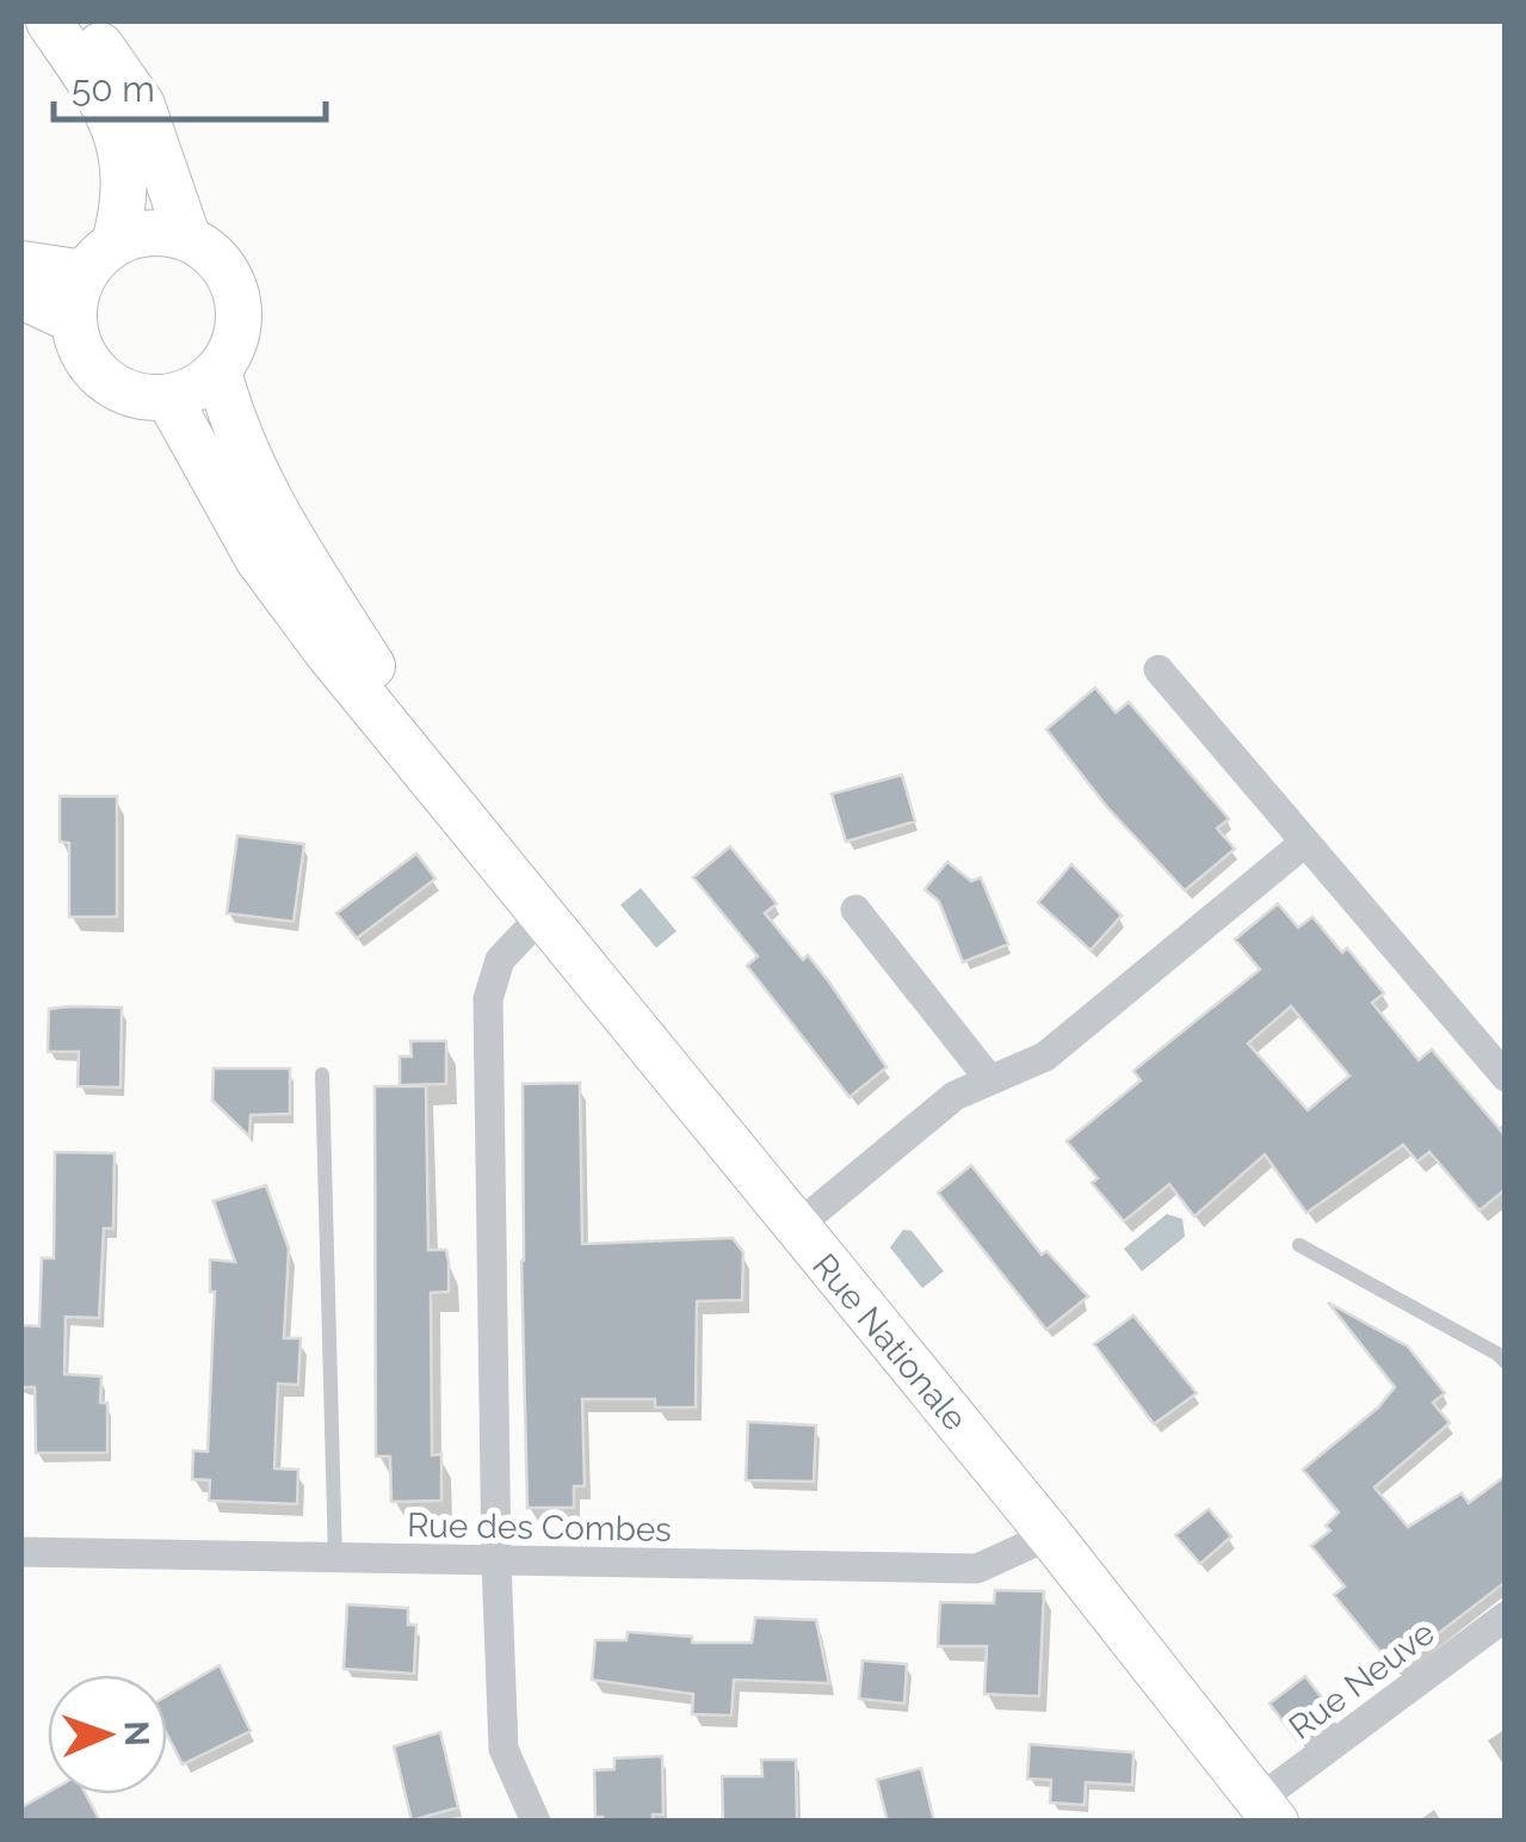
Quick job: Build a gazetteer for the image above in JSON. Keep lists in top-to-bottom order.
{
  "streets": {
    "main road": ["Rue Nationale"],
    "street": ["Rue des Combes", "Rue Neuve"]
  },
  "crossings": [
    ["Rue Nationale", "Rue des Combes"],
    ["Rue Nationale", "Rue Neuve"]
  ],
  "scale_bar": "50 m",
  "north": "right"
}
